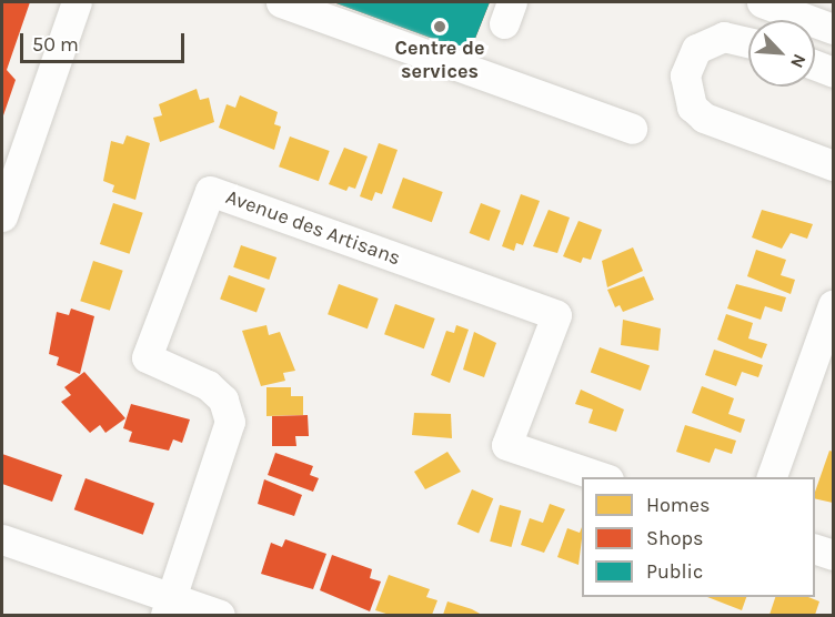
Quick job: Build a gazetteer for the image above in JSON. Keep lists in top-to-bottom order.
{
  "streets": {
    "street": ["Avenue des Artisans"]
  },
  "places": ["Centre de services"],
  "legend": ["Homes", "Shops", "Public"],
  "scale_bar": "50 m",
  "north": "bottom right"
}
